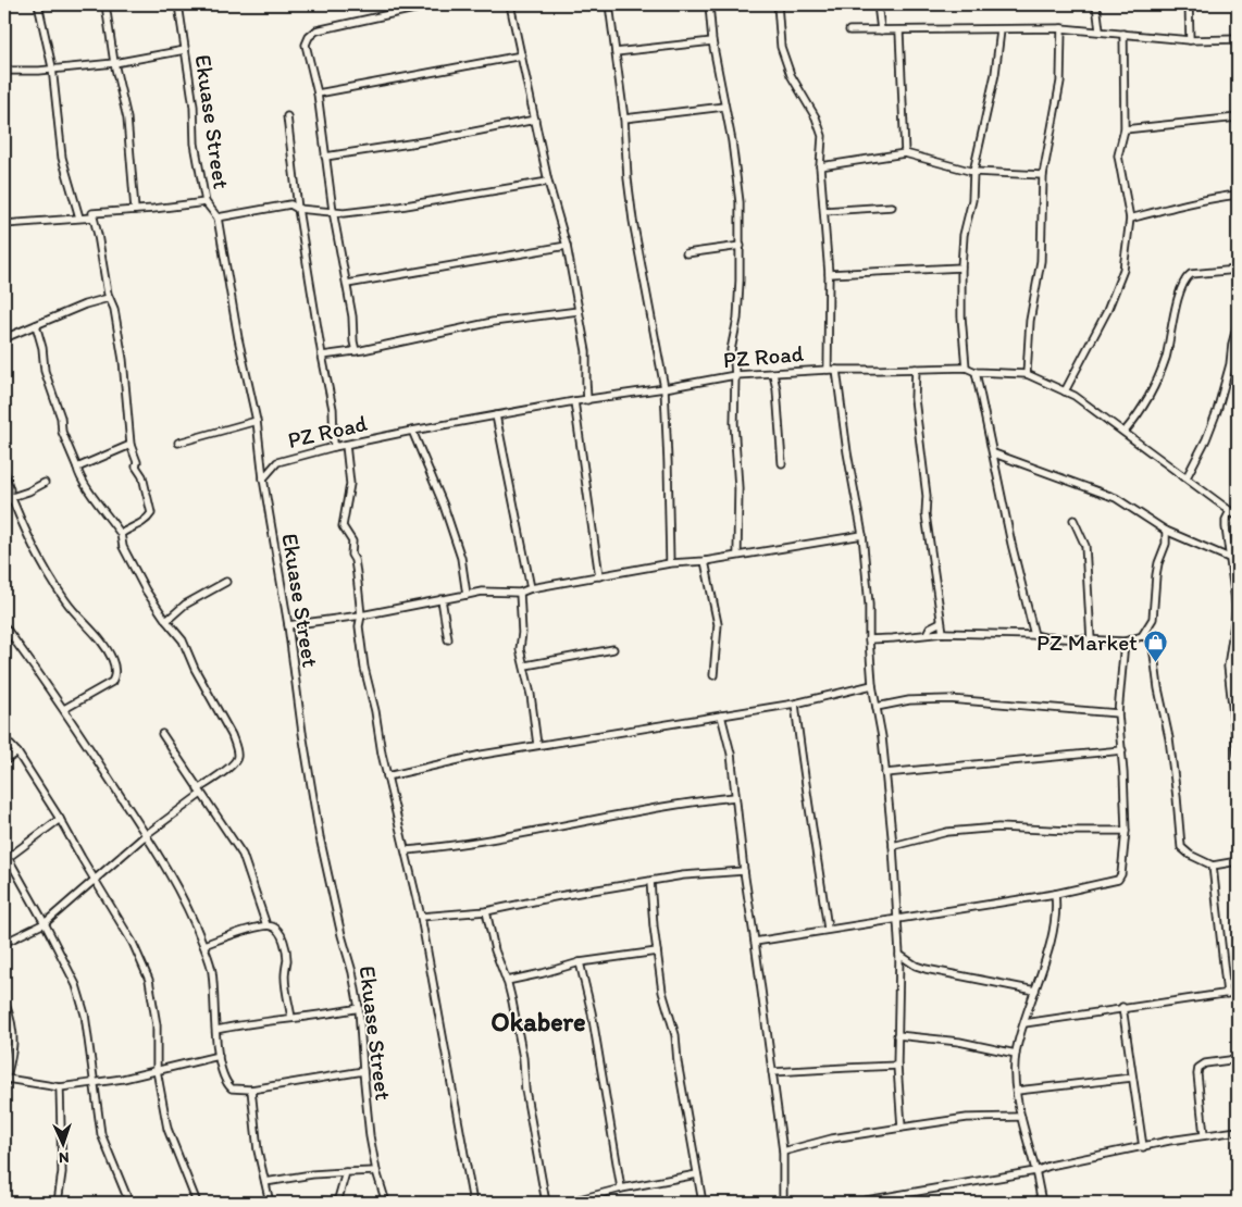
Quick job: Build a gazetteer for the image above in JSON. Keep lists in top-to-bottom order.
{
  "streets": {
    "street": ["Ekuase Street", "PZ Road"]
  },
  "crossings": [
    ["Ekuase Street", "PZ Road"]
  ],
  "districts": ["Okabere"],
  "places": {
    "shop": ["PZ Market"]
  },
  "north": "bottom"
}
